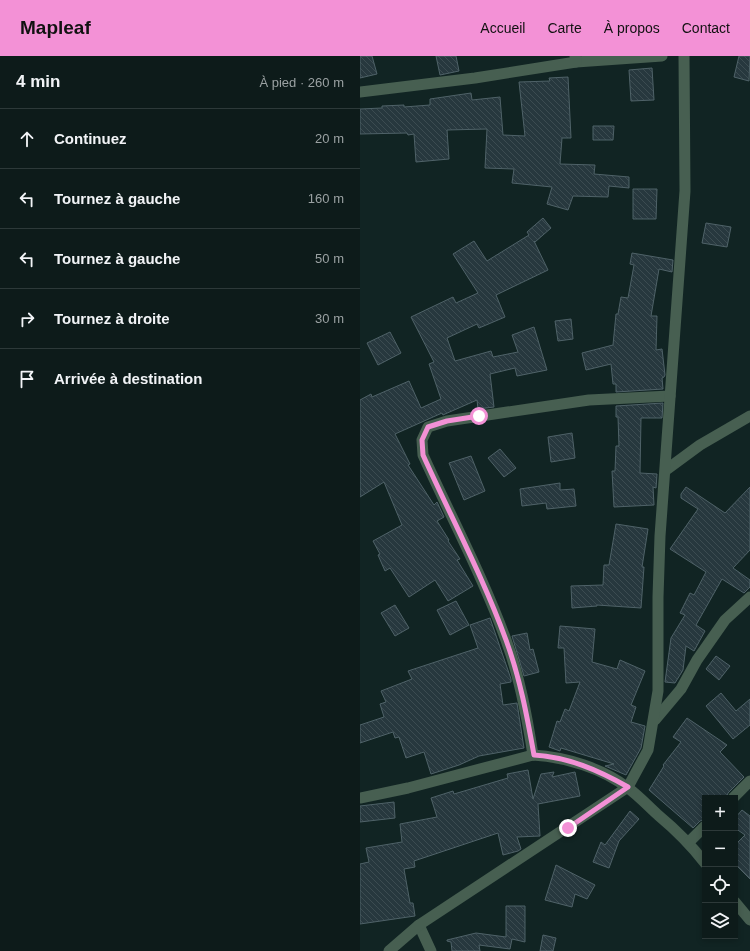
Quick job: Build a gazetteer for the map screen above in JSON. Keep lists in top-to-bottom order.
{
  "page": {
    "header": "Mapleaf",
    "nav": [
      "Accueil",
      "Carte",
      "À propos",
      "Contact"
    ],
    "heading": ["4 min", "À pied · 260 m"],
    "list": [
      ["Continuez", "20 m"],
      ["Tournez à gauche", "160 m"],
      ["Tournez à gauche", "50 m"],
      ["Tournez à droite", "30 m"],
      "Arrivée à destination"
    ],
    "map_buttons": ["+", "−"]
  }
}
